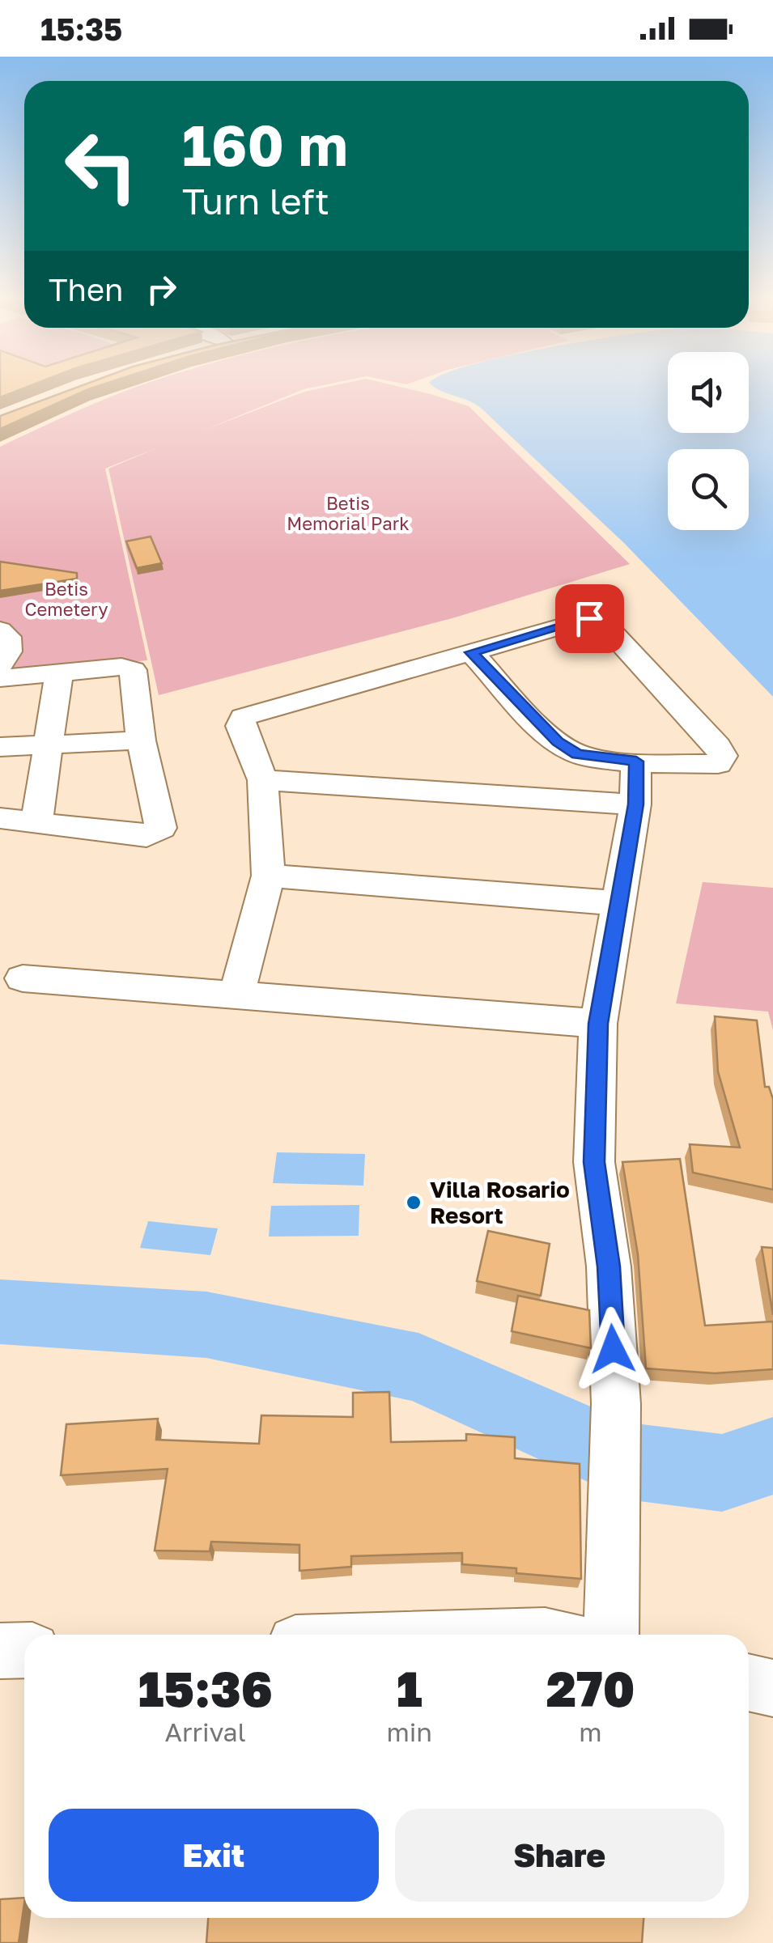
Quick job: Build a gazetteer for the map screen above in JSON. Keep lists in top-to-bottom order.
{
  "parks": ["Betis Memorial Park", "Betis Cemetery"],
  "places": ["Villa Rosario Resort"],
  "page": {
    "status": "15:35",
    "turn": ["160 m", "Turn left"],
    "then": "Then",
    "eta": [
      "15:36",
      "Arrival",
      "1",
      "min",
      "270",
      "m"
    ],
    "buttons": ["Exit", "Share"]
  }
}
